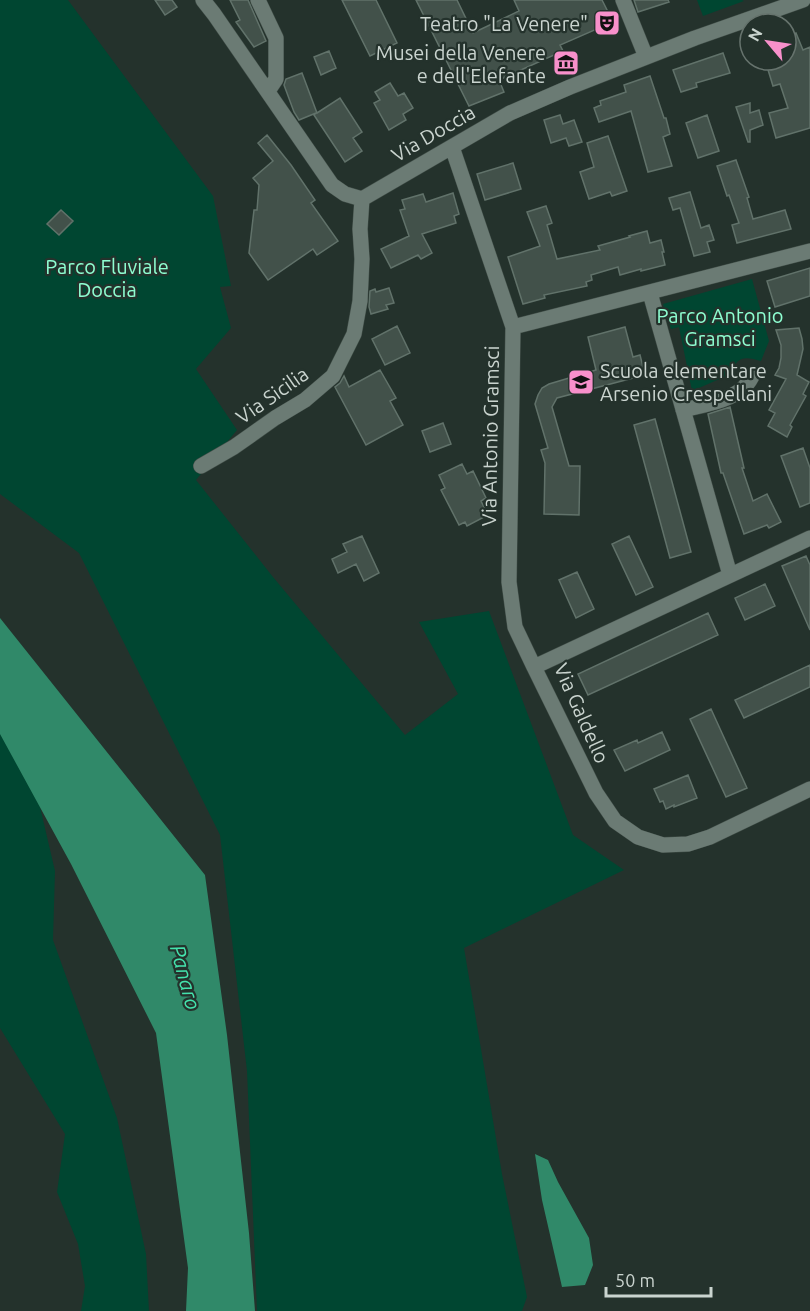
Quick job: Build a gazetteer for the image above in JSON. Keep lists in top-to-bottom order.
{
  "streets": {
    "street": [
      "Via Doccia",
      "Via Sicilia",
      "Via Antonio Gramsci",
      "Via Galdello"
    ]
  },
  "crossings": [
    ["Via Doccia", "Via Sicilia"],
    ["Via Antonio Gramsci", "Via Galdello"]
  ],
  "water": ["Panaro"],
  "parks": ["Parco Fluviale Doccia", "Parco Antonio Gramsci"],
  "places": {
    "theatre": ["Teatro \"La Venere\""],
    "museum": ["Musei della Venere e dell'Elefante"],
    "school or university": ["Scuola elementare Arsenio Crespellani"]
  },
  "scale_bar": "50 m",
  "north": "top left"
}
